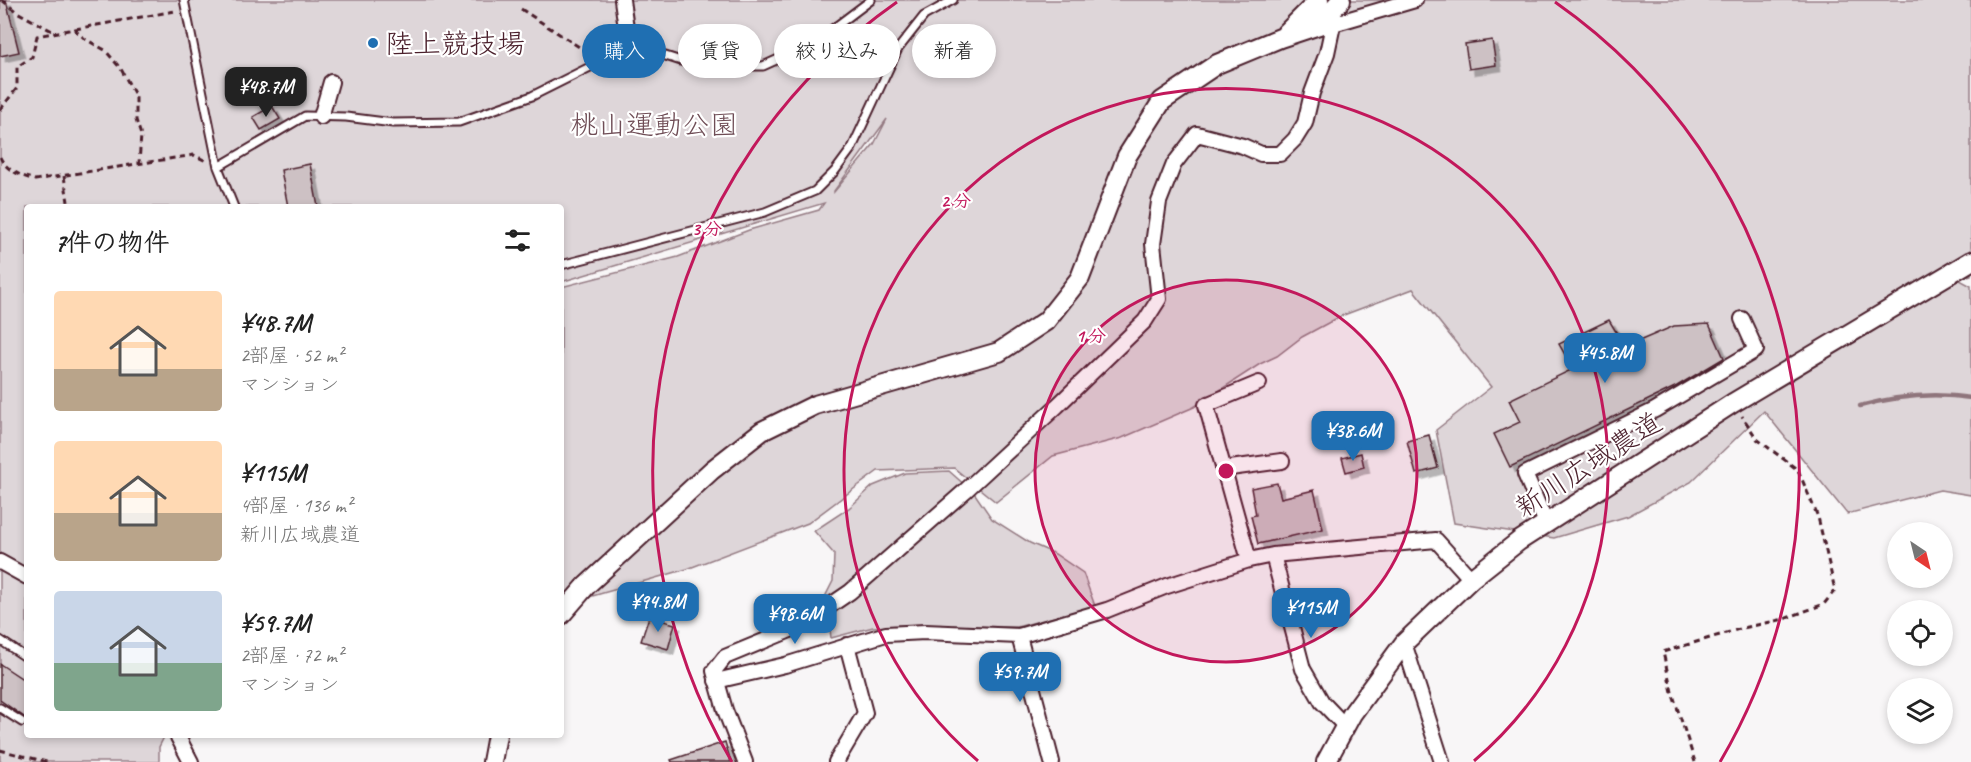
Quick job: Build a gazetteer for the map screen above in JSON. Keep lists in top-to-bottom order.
{
  "streets": {
    "street": ["新川広域農道"]
  },
  "parks": ["桃山運動公園"],
  "places": ["陸上競技場"],
  "north": "bottom right",
  "page": {
    "chip": [
      "購入",
      "賃貸",
      "絞り込み",
      "新着"
    ],
    "price": [
      "¥48.7M",
      "¥45.8M",
      "¥38.6M",
      "¥94.8M",
      "¥115M",
      "¥98.6M",
      "¥59.7M"
    ],
    "heading": "7件の物件",
    "list": [
      {
        "name": "¥48.7M",
        "note": "2部屋 · 52 m² · マンション"
      },
      {
        "name": "¥115M",
        "note": "4部屋 · 136 m² · 新川広域農道"
      },
      {
        "name": "¥59.7M",
        "note": "2部屋 · 72 m² · マンション"
      }
    ]
  },
  "rings": ["2 分", "3 分", "1 分"]
}
